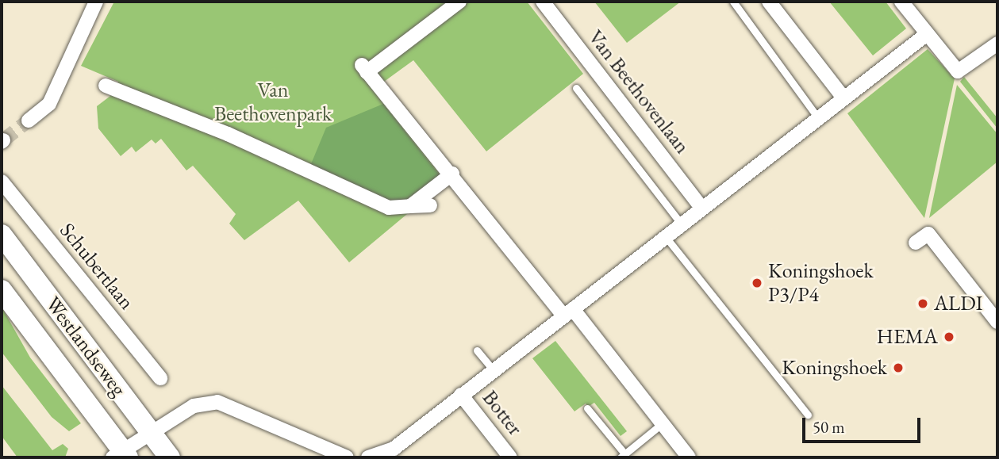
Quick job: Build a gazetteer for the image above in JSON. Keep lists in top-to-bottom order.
{
  "streets": {
    "main road": ["Westlandseweg"],
    "street": ["Van Beethovenlaan", "Schubertlaan", "Botter"]
  },
  "parks": ["Van Beethovenpark"],
  "places": [
    "Koningshoek P3/P4",
    "ALDI",
    "HEMA",
    "Koningshoek"
  ],
  "scale_bar": "50 m"
}
